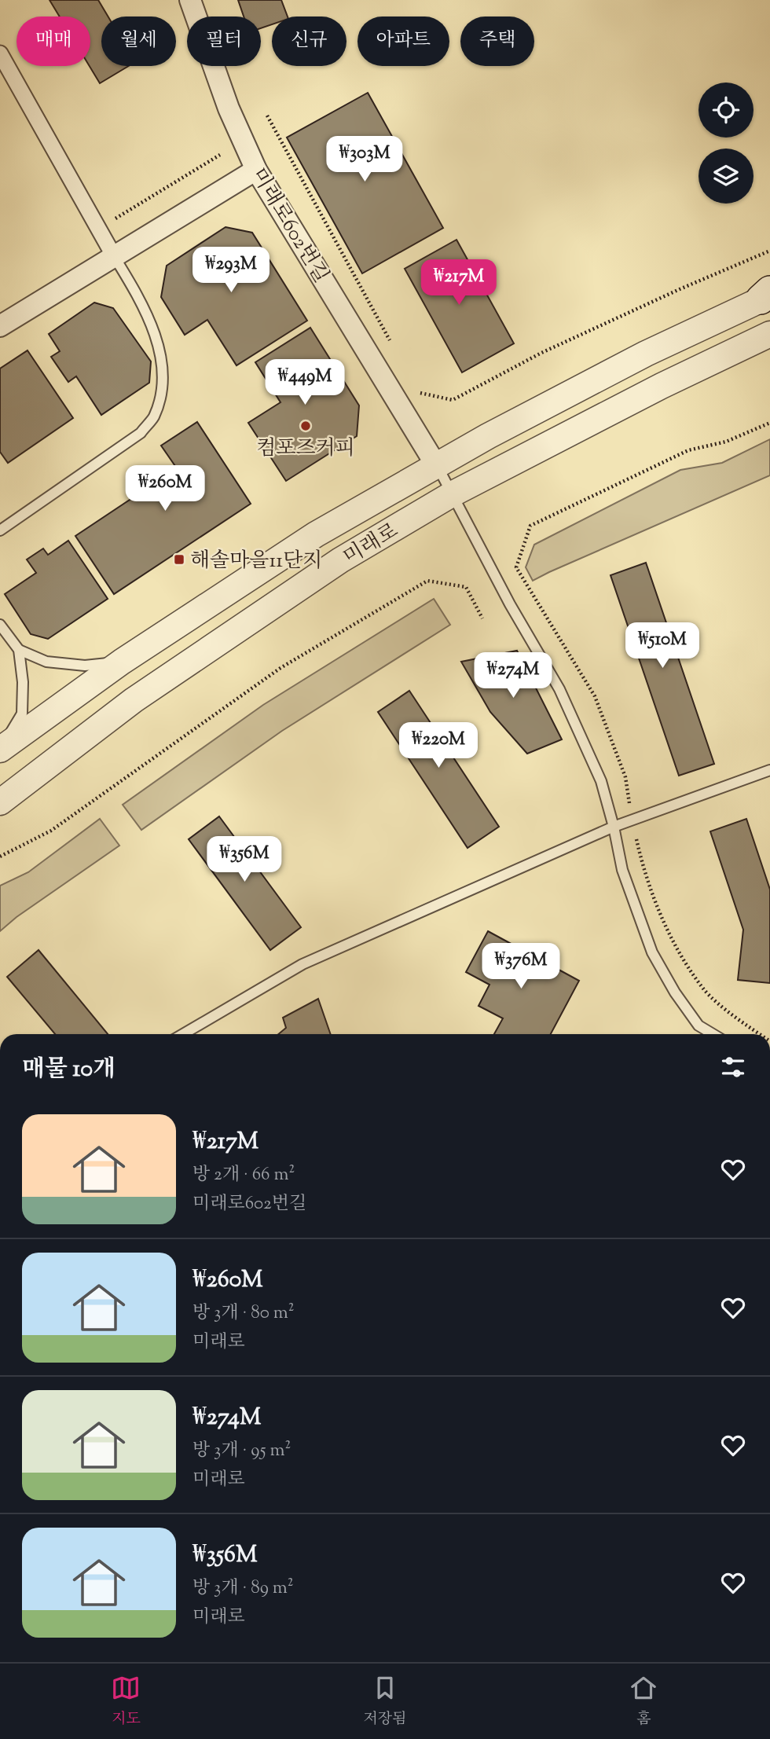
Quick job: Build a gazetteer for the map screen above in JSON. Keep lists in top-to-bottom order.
{
  "streets": {
    "street": ["미래로602번길", "미래로"]
  },
  "crossings": [
    ["미래로602번길", "미래로"]
  ],
  "places": {
    "other": ["컴포즈커피"],
    "transit": ["해솔마을11단지"]
  },
  "page": {
    "chip": [
      "매매",
      "월세",
      "필터",
      "신규",
      "아파트",
      "주택"
    ],
    "price": [
      "₩303M",
      "₩293M",
      "₩217M",
      "₩449M",
      "₩260M",
      "₩510M",
      "₩274M",
      "₩220M",
      "₩356M",
      "₩376M"
    ],
    "heading": "매물 10개",
    "list": [
      {
        "name": "₩217M",
        "note": "방 2개 · 66 m² · 미래로602번길"
      },
      {
        "name": "₩260M",
        "note": "방 3개 · 80 m² · 미래로"
      },
      {
        "name": "₩274M",
        "note": "방 3개 · 95 m² · 미래로"
      },
      {
        "name": "₩356M",
        "note": "방 3개 · 89 m² · 미래로"
      }
    ],
    "tabs": ["지도", "저장됨", "홈"]
  }
}
